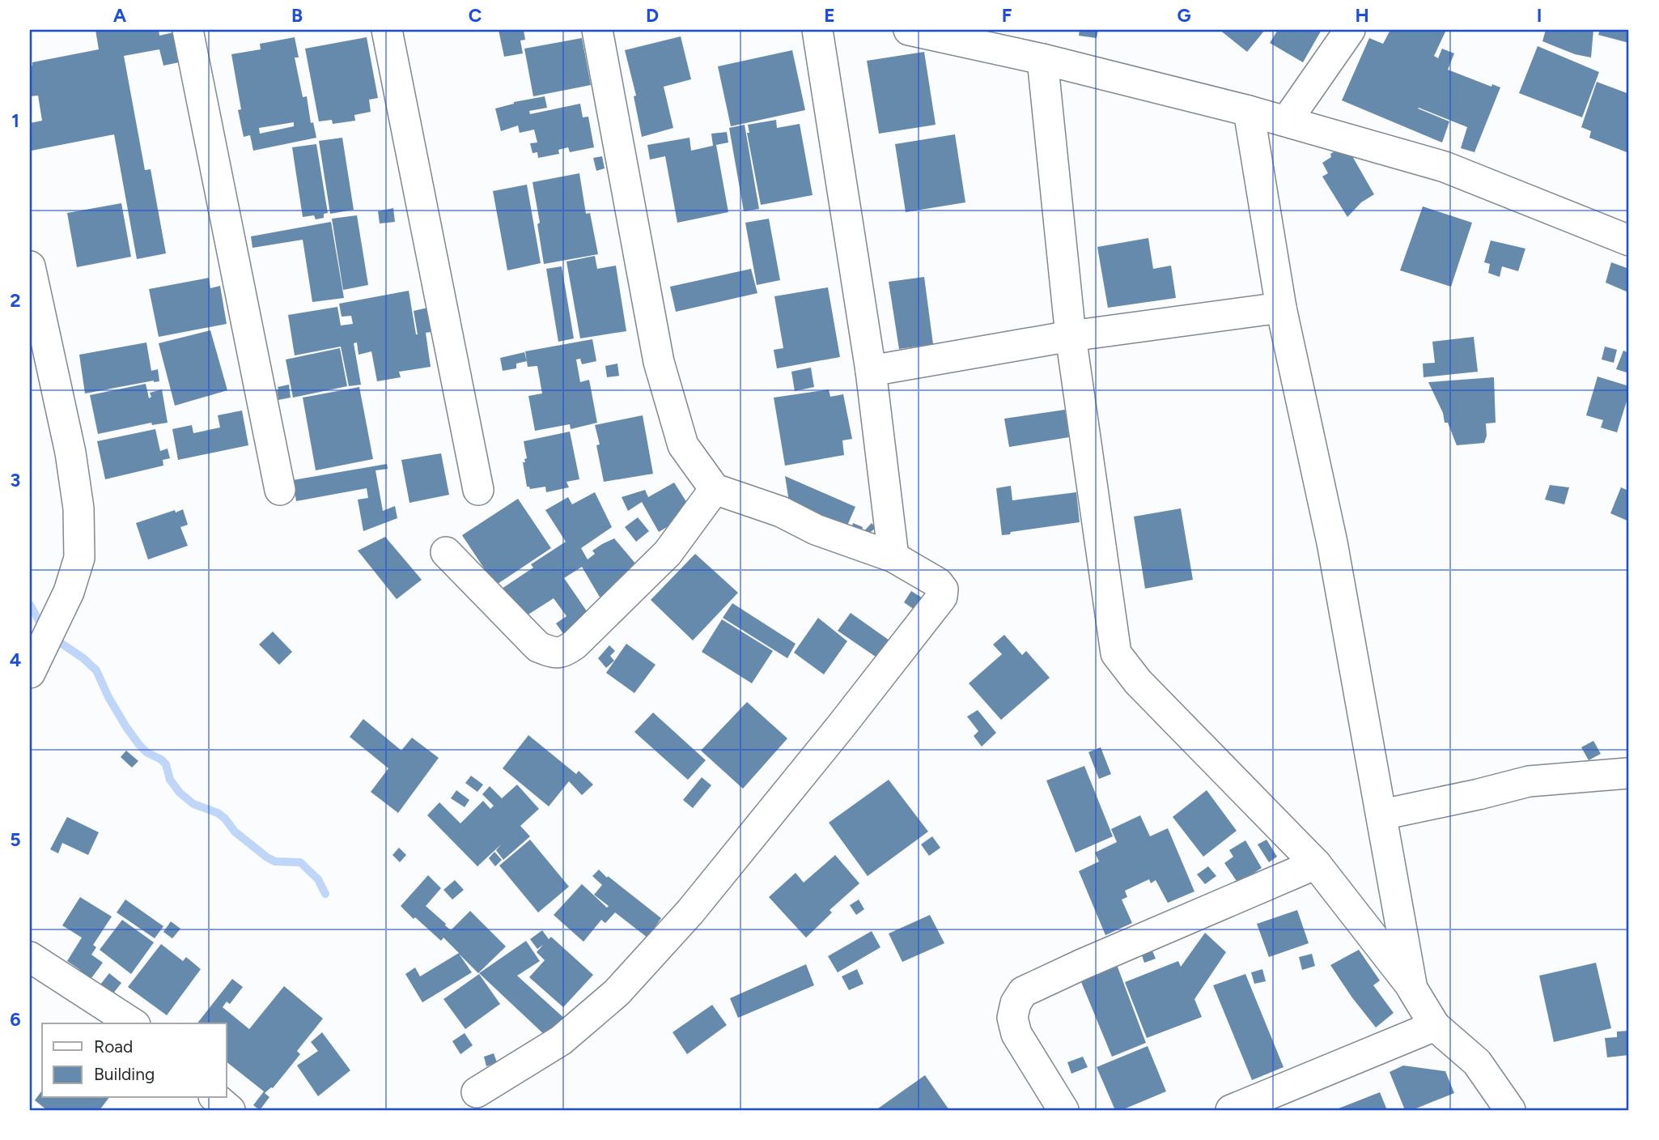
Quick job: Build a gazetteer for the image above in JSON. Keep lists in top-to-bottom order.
{
  "legend": ["Road", "Building"],
  "grid": {
    "columns": [
      "A",
      "B",
      "C",
      "D",
      "E",
      "F",
      "G",
      "H",
      "I"
    ],
    "rows": [
      "1",
      "2",
      "3",
      "4",
      "5",
      "6"
    ]
  }
}
